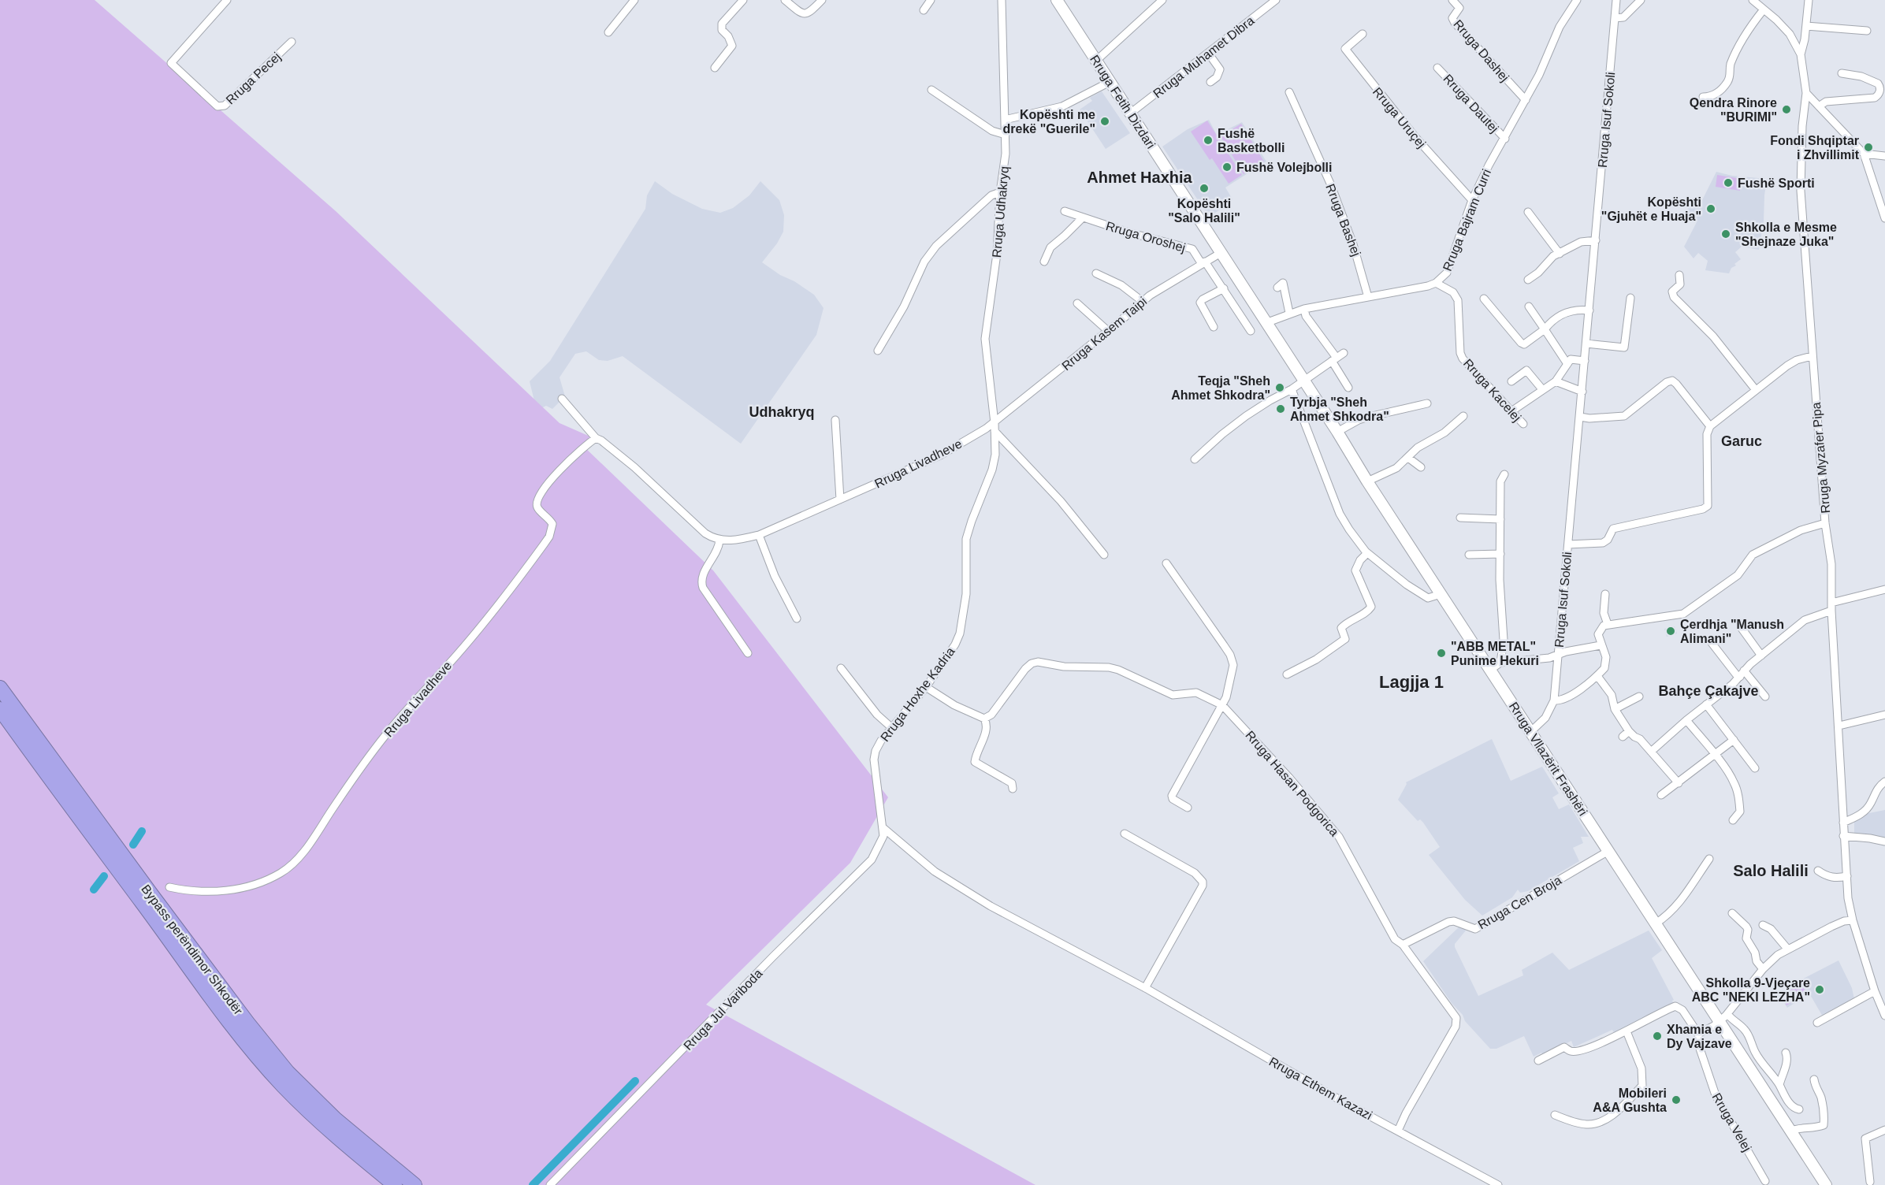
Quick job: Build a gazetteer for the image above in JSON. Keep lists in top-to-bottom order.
{
  "streets": {
    "highway": ["Bypass perëndimor Shkodër"],
    "main road": ["Rruga Fetih Dizdari", "Rruga Vllazërit Frashëri"],
    "street": [
      "Rruga Dashej",
      "Rruga Muhamet Dibra",
      "Rruga Pecej",
      "Rruga Dautej",
      "Rruga Uruçej",
      "Rruga Isuf Sokoli",
      "Rruga Udhakryq",
      "Rruga Bashej",
      "Rruga Bajram Curri",
      "Rruga Oroshej",
      "Rruga Kasem Taipi",
      "Rruga Kacelej",
      "Rruga Myzafer Pipa",
      "Rruga Livadheve",
      "Rruga Hoxhe Kadria",
      "Rruga Hasan Podgorica",
      "Rruga Cen Broja",
      "Rruga Jul Variboda",
      "Rruga Ethem Kazazi",
      "Rruga Velej"
    ]
  },
  "crossings": [
    ["Rruga Dashej", "Rruga Bajram Curri"],
    ["Rruga Muhamet Dibra", "Rruga Fetih Dizdari"],
    ["Rruga Fetih Dizdari", "Rruga Bajram Curri"],
    ["Rruga Fetih Dizdari", "Rruga Kasem Taipi"],
    ["Rruga Fetih Dizdari", "Rruga Vllazërit Frashëri"],
    ["Rruga Dautej", "Rruga Bajram Curri"],
    ["Rruga Uruçej", "Rruga Bajram Curri"],
    ["Rruga Isuf Sokoli", "Rruga Vllazërit Frashëri"],
    ["Rruga Udhakryq", "Rruga Kasem Taipi"],
    ["Rruga Udhakryq", "Rruga Livadheve"],
    ["Rruga Udhakryq", "Rruga Hoxhe Kadria"],
    ["Rruga Bashej", "Rruga Bajram Curri"],
    ["Rruga Bajram Curri", "Rruga Kacelej"],
    ["Rruga Oroshej", "Rruga Kasem Taipi"],
    ["Rruga Kasem Taipi", "Rruga Livadheve"],
    ["Rruga Kasem Taipi", "Rruga Hoxhe Kadria"],
    ["Rruga Livadheve", "Rruga Hoxhe Kadria"],
    ["Rruga Hoxhe Kadria", "Rruga Jul Variboda"],
    ["Rruga Hoxhe Kadria", "Rruga Ethem Kazazi"],
    ["Rruga Vllazërit Frashëri", "Rruga Cen Broja"],
    ["Rruga Hasan Podgorica", "Rruga Cen Broja"],
    ["Rruga Hasan Podgorica", "Rruga Ethem Kazazi"],
    ["Rruga Jul Variboda", "Rruga Ethem Kazazi"]
  ],
  "districts": [
    "Ahmet Haxhia",
    "Udhakryq",
    "Garuc",
    "Lagjja 1",
    "Bahçe Çakajve",
    "Salo Halili"
  ],
  "places": [
    "Qendra Rinore \"BURIMI\"",
    "Kopështi me drekë \"Guerile\"",
    "Fushë Basketbolli",
    "Fondi Shqiptar i Zhvillimit",
    "Fushë Volejbolli",
    "Fushë Sporti",
    "Kopështi \"Salo Halili\"",
    "Kopështi \"Gjuhët e Huaja\"",
    "Shkolla e Mesme \"Shejnaze Juka\"",
    "Teqja \"Sheh Ahmet Shkodra\"",
    "Tyrbja \"Sheh Ahmet Shkodra\"",
    "Çerdhja \"Manush Alimani\"",
    "\"ABB METAL\" Punime Hekuri",
    "Shkolla 9-Vjeçare ABC \"NEKI LEZHA\"",
    "Xhamia e Dy Vajzave",
    "Mobileri A&A Gushta"
  ]
}
